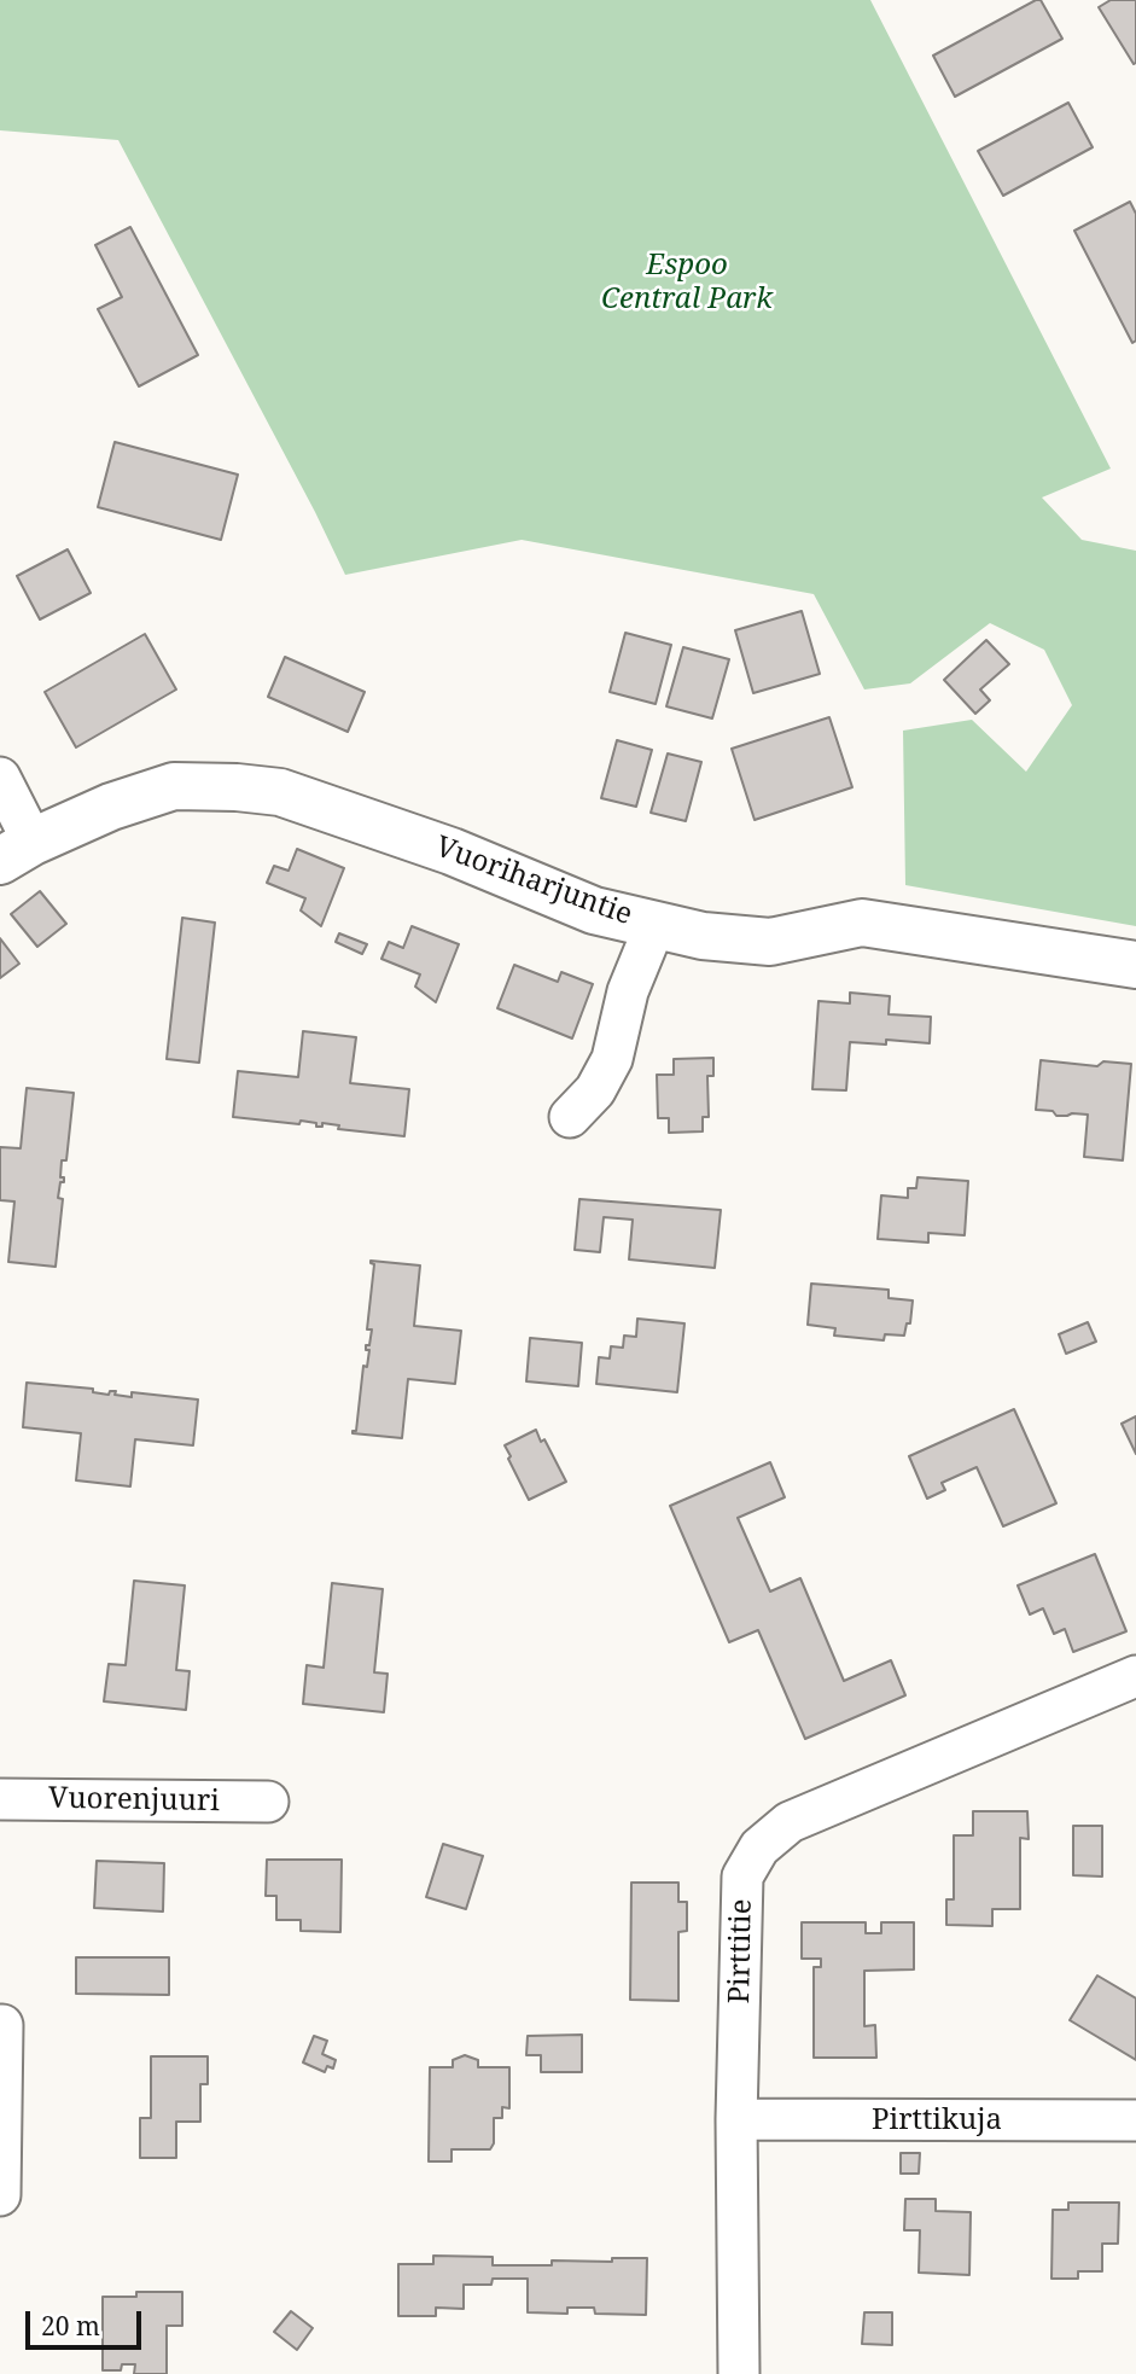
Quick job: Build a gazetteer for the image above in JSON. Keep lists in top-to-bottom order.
{
  "streets": {
    "street": [
      "Vuoriharjuntie",
      "Vuorenjuuri",
      "Pirttitie",
      "Pirttikuja"
    ]
  },
  "crossings": [
    ["Pirttitie", "Pirttikuja"]
  ],
  "parks": ["Espoo Central Park"],
  "scale_bar": "20 m"
}
